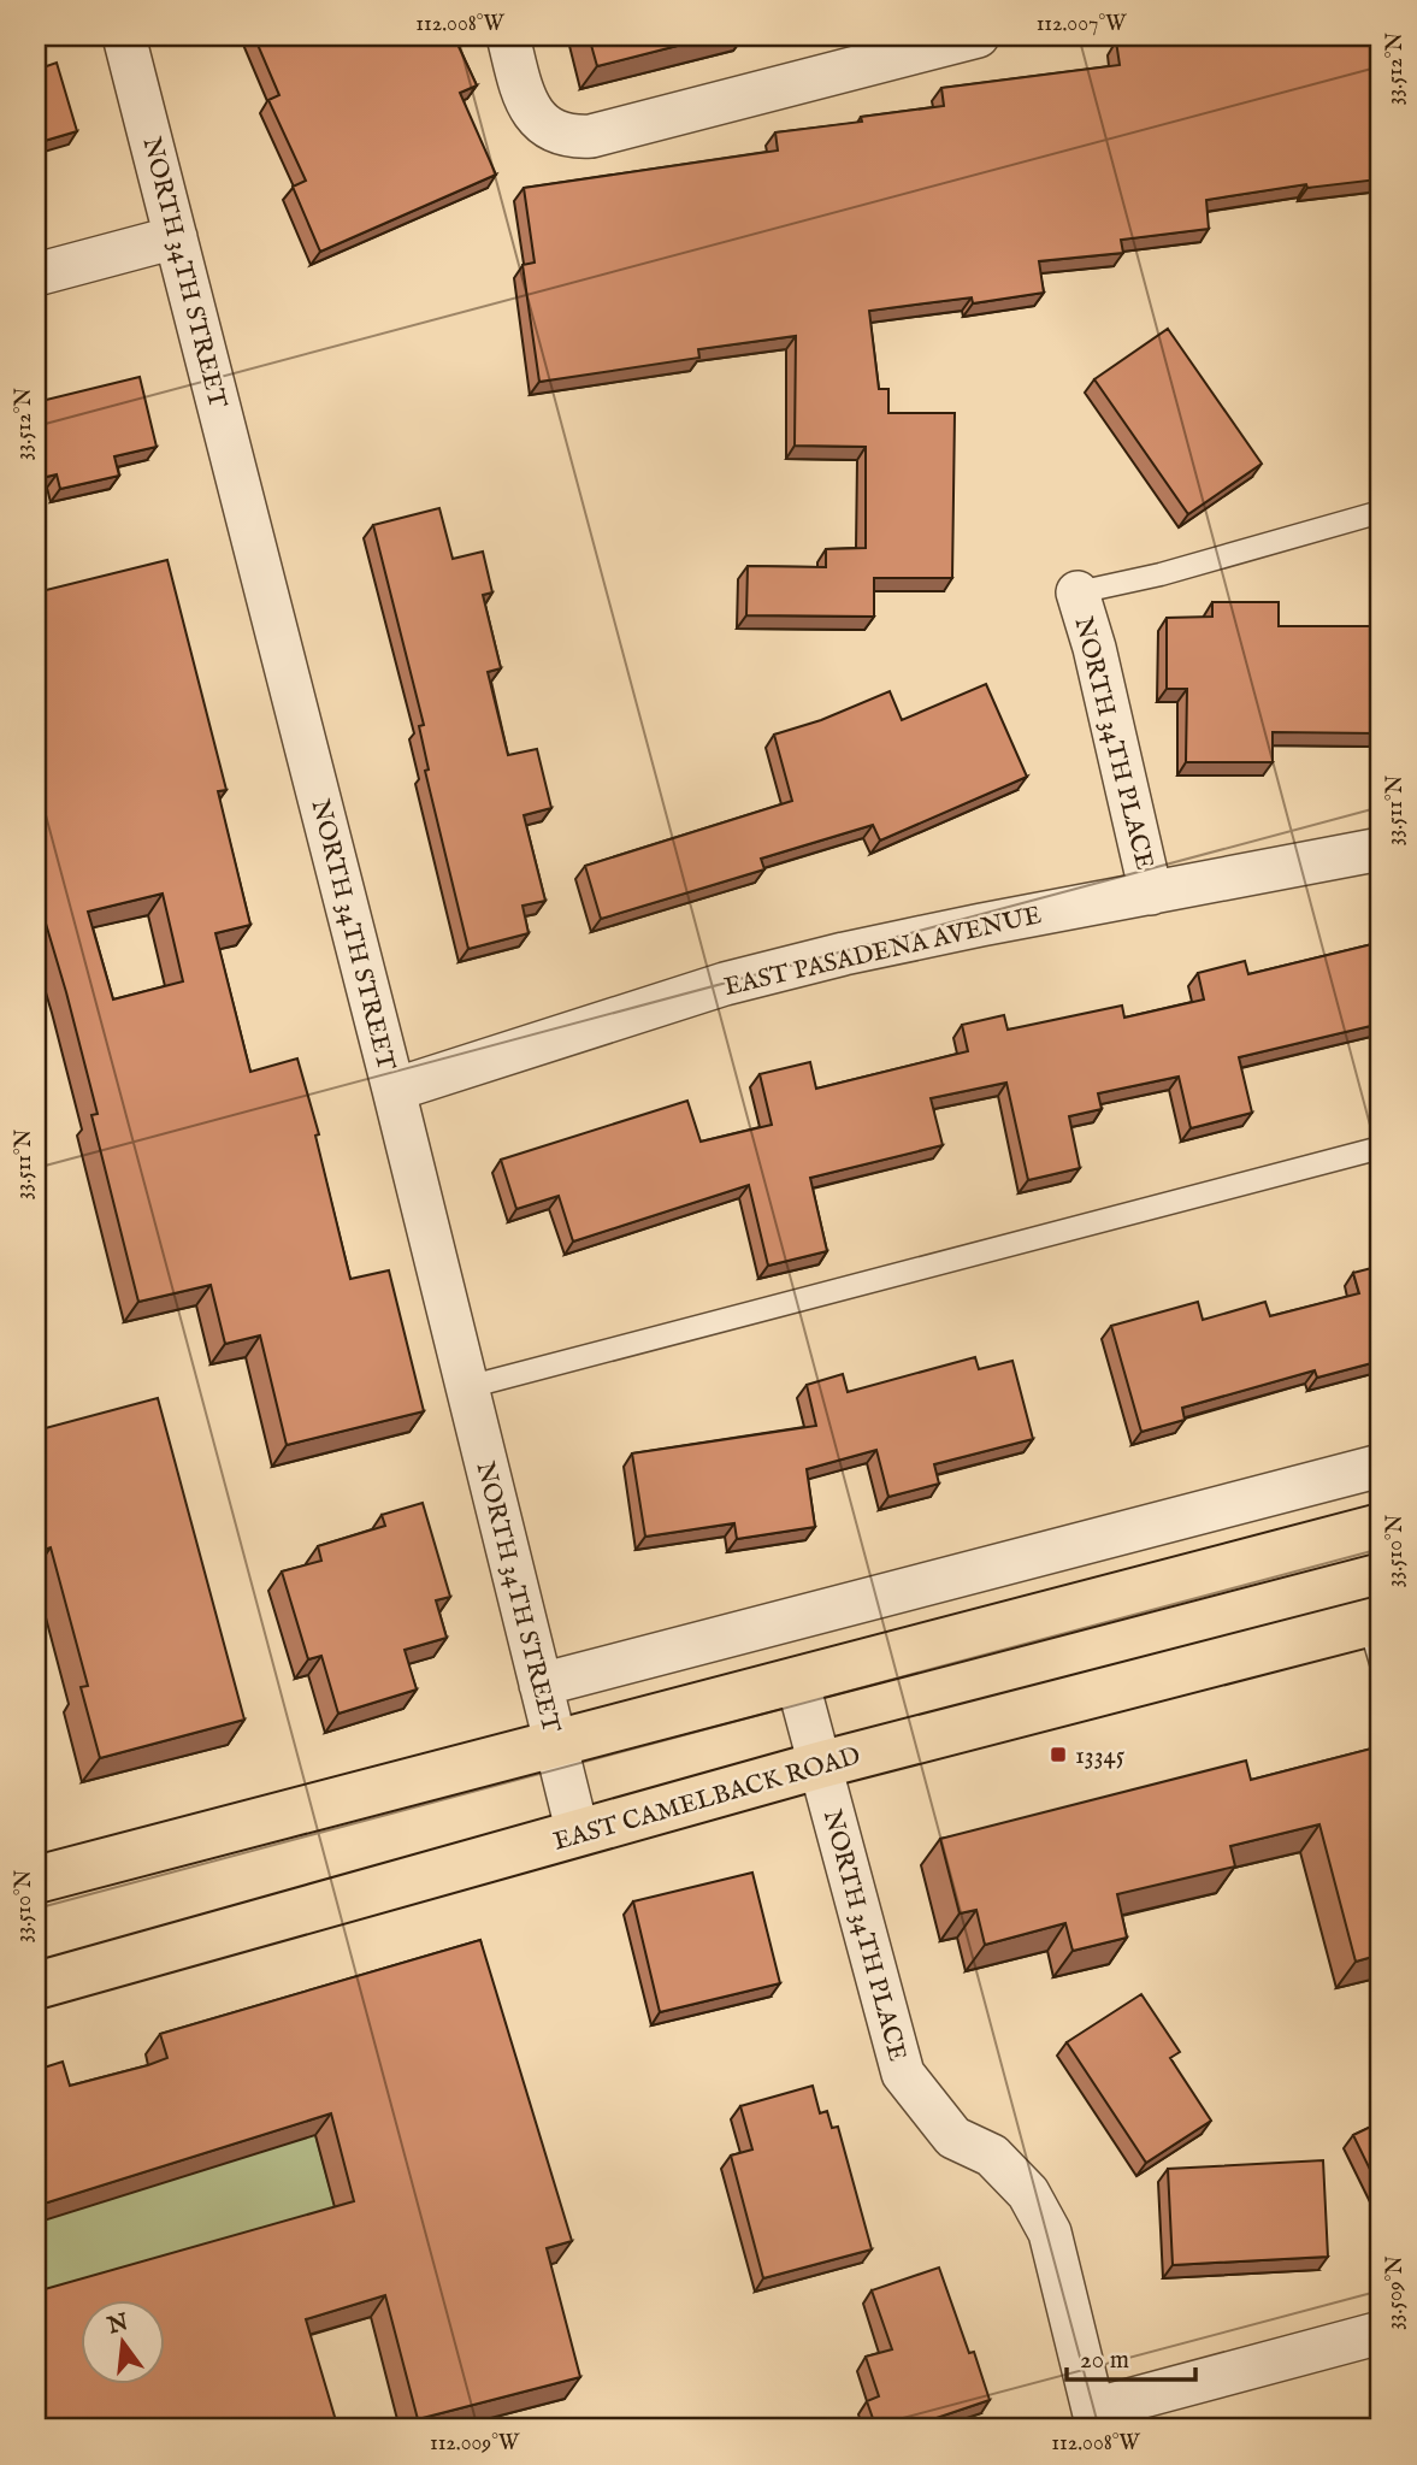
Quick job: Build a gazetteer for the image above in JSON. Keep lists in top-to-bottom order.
{
  "streets": {
    "main road": ["EAST CAMELBACK ROAD"],
    "street": ["NORTH 34TH STREET", "NORTH 34TH PLACE", "EAST PASADENA AVENUE"]
  },
  "crossings": [
    ["NORTH 34TH STREET", "EAST PASADENA AVENUE"],
    ["NORTH 34TH STREET", "EAST CAMELBACK ROAD"],
    ["NORTH 34TH PLACE", "EAST PASADENA AVENUE"],
    ["NORTH 34TH PLACE", "EAST CAMELBACK ROAD"]
  ],
  "places": {
    "transit": ["13345"]
  },
  "scale_bar": "20 m",
  "north": "top",
  "coordinates": [
    "112.008°W",
    "112.007°W",
    "33.512°N",
    "33.511°N",
    "33.510°N",
    "33.509°N",
    "112.009°W"
  ]
}
